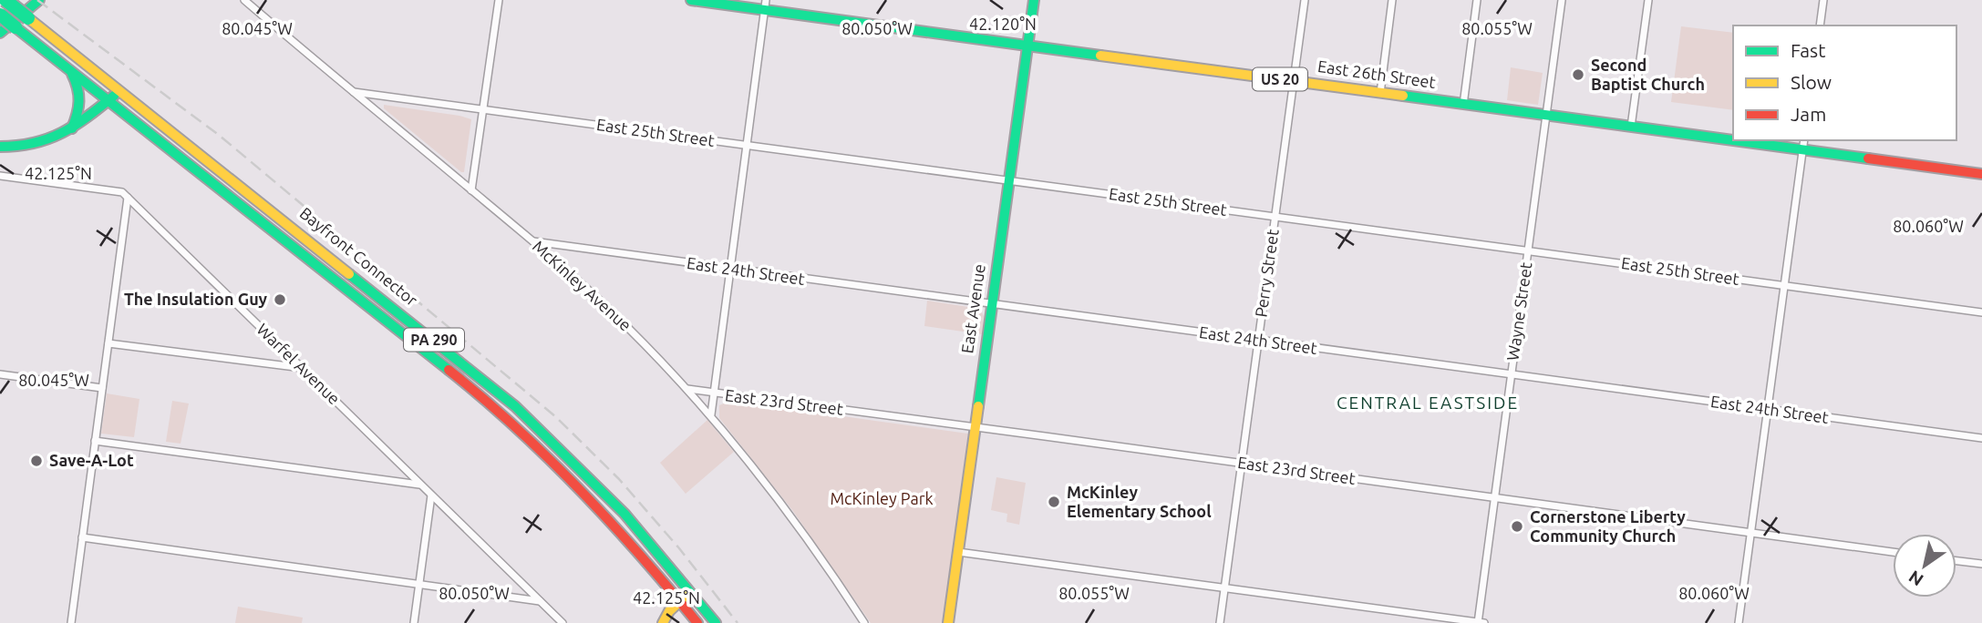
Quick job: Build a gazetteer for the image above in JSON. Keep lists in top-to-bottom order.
{
  "streets": {
    "main road": [
      "East 26th Street",
      "US 20",
      "Bayfront Connector",
      "East Avenue",
      "PA 290"
    ],
    "street": [
      "East 25th Street",
      "East 24th Street",
      "Perry Street",
      "McKinley Avenue",
      "Wayne Street",
      "Warfel Avenue",
      "East 23rd Street"
    ]
  },
  "crossings": [
    ["East 26th Street", "Perry Street"],
    ["East 26th Street", "East Avenue"],
    ["East 26th Street", "Wayne Street"],
    ["East 25th Street", "Perry Street"],
    ["East 25th Street", "McKinley Avenue"],
    ["East 25th Street", "East Avenue"],
    ["East 25th Street", "Wayne Street"],
    ["East 24th Street", "Perry Street"],
    ["East 24th Street", "McKinley Avenue"],
    ["East 24th Street", "East Avenue"],
    ["East 24th Street", "Wayne Street"],
    ["Perry Street", "East 23rd Street"],
    ["McKinley Avenue", "East 23rd Street"],
    ["East Avenue", "East 23rd Street"],
    ["Wayne Street", "East 23rd Street"]
  ],
  "districts": ["CENTRAL EASTSIDE"],
  "parks": ["McKinley Park"],
  "places": [
    "Second Baptist Church",
    "The Insulation Guy",
    "Save-A-Lot",
    "McKinley Elementary School",
    "Cornerstone Liberty Community Church"
  ],
  "legend": ["Fast", "Slow", "Jam"],
  "north": "bottom left",
  "coordinates": [
    "42.120°N",
    "80.045°W",
    "80.050°W",
    "80.055°W",
    "42.125°N",
    "80.060°W"
  ]
}
